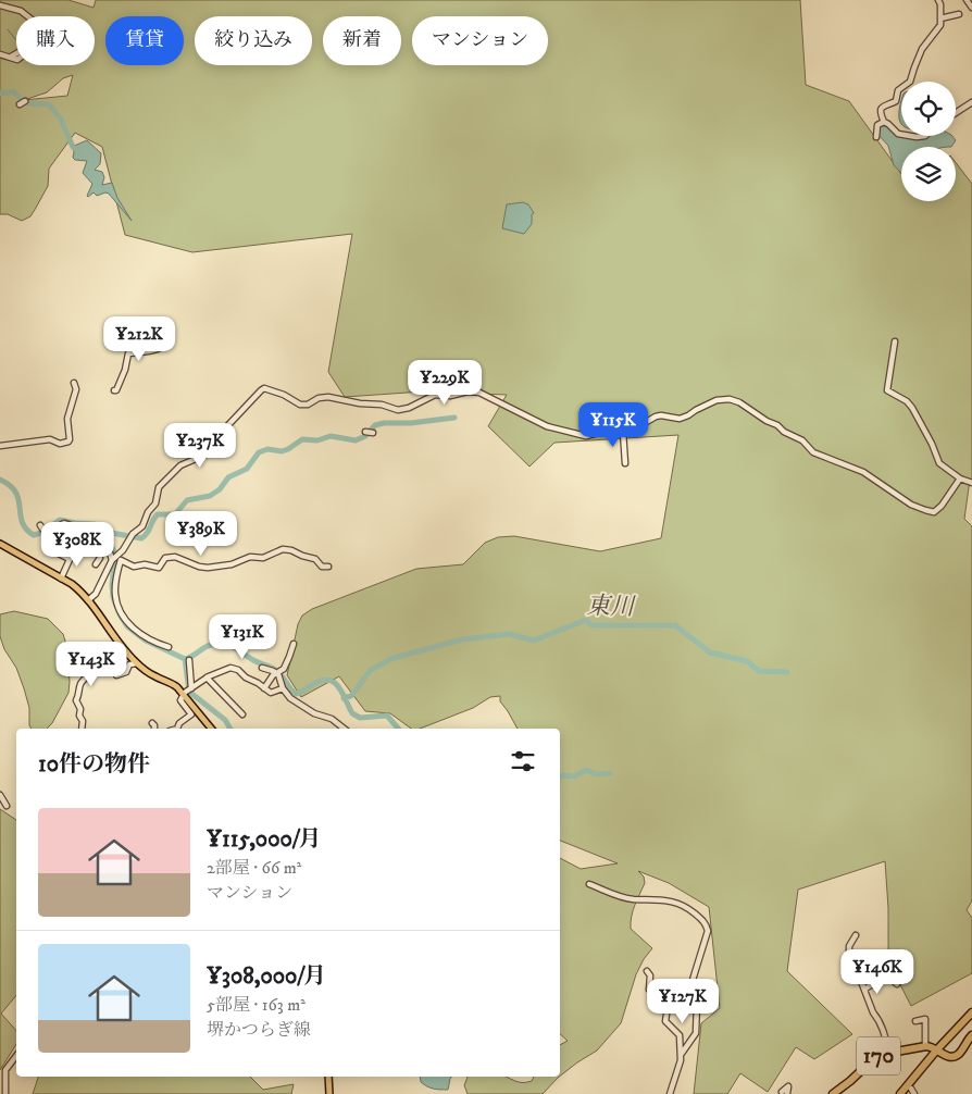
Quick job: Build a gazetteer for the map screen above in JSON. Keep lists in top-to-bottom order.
{
  "streets": {
    "highway": ["170"]
  },
  "water": ["東川"],
  "page": {
    "chip": [
      "購入",
      "賃貸",
      "絞り込み",
      "新着",
      "マンション"
    ],
    "price": [
      "¥212K",
      "¥229K",
      "¥115K",
      "¥237K",
      "¥389K",
      "¥308K",
      "¥131K",
      "¥143K",
      "¥146K",
      "¥127K"
    ],
    "heading": "10件の物件",
    "list": [
      {
        "name": "¥115,000/月",
        "note": "2部屋 · 66 m² · マンション"
      },
      {
        "name": "¥308,000/月",
        "note": "5部屋 · 163 m² · 堺かつらぎ線"
      }
    ]
  }
}
